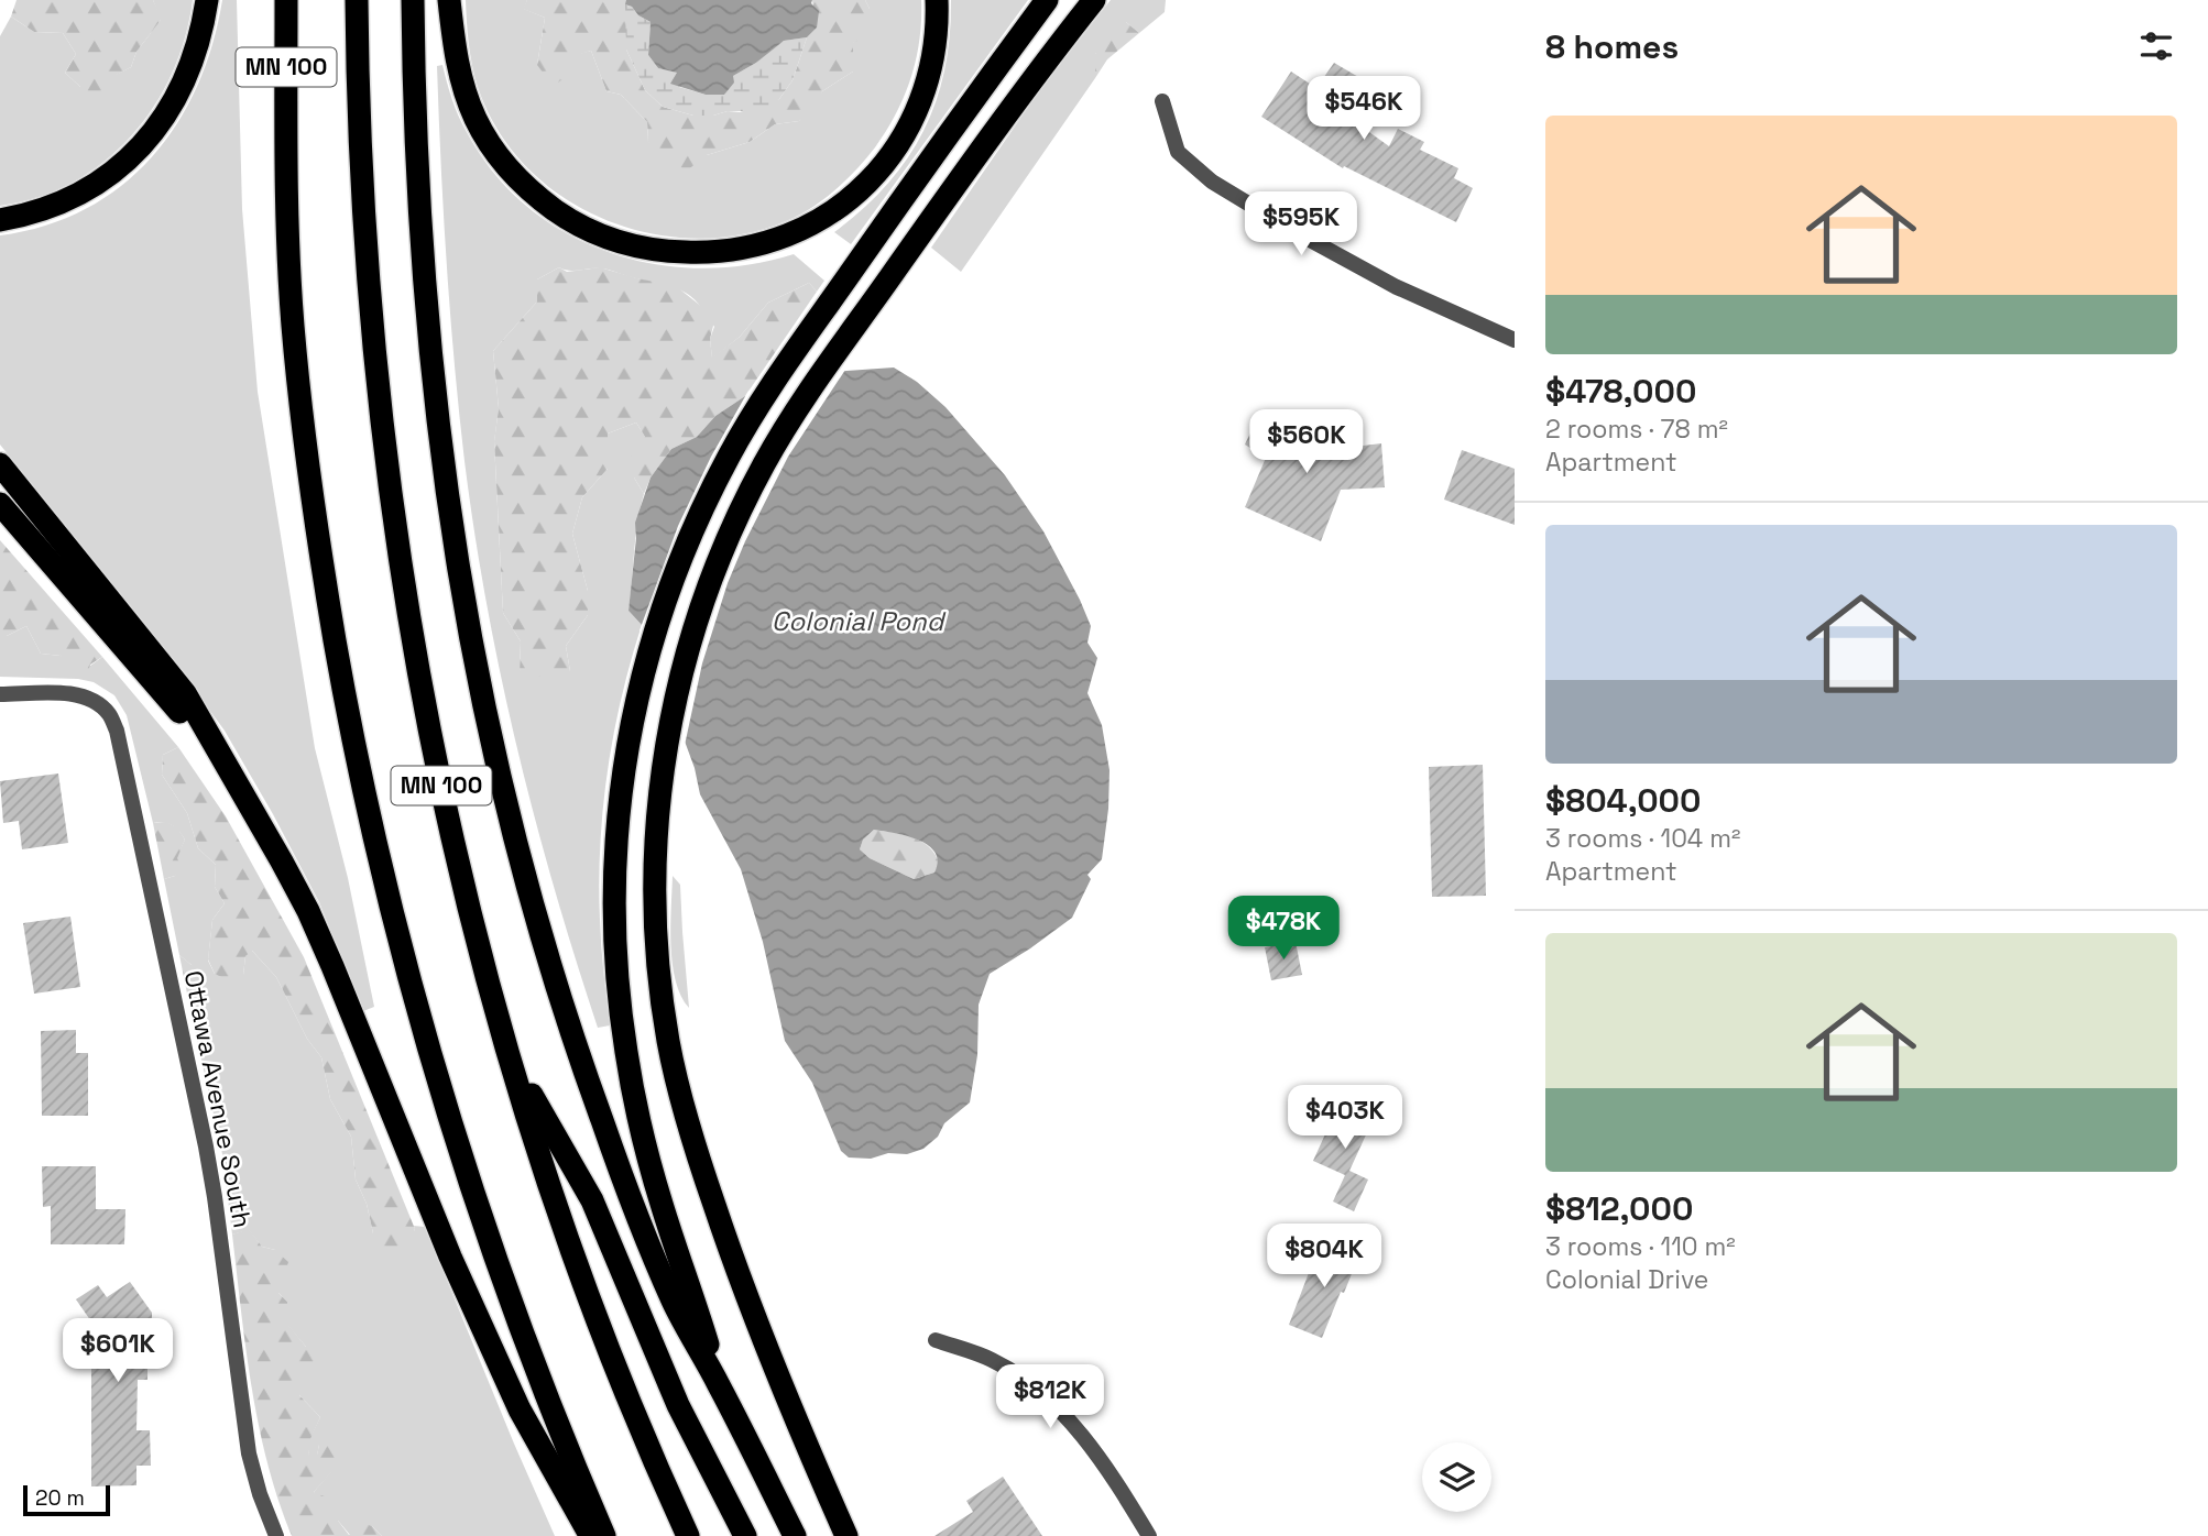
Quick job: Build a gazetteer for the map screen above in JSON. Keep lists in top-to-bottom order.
{
  "streets": {
    "highway": ["MN 100"],
    "street": ["Ottawa Avenue South"]
  },
  "water": ["Colonial Pond"],
  "scale_bar": "20 m",
  "page": {
    "heading": "8 homes",
    "price": [
      "$546K",
      "$595K",
      "$560K",
      "$478K",
      "$403K",
      "$804K",
      "$601K",
      "$812K"
    ],
    "list": [
      {
        "name": "$478,000",
        "note": "2 rooms · 78 m² · Apartment"
      },
      {
        "name": "$804,000",
        "note": "3 rooms · 104 m² · Apartment"
      },
      {
        "name": "$812,000",
        "note": "3 rooms · 110 m² · Colonial Drive"
      }
    ],
    "scale": "20 m"
  }
}
